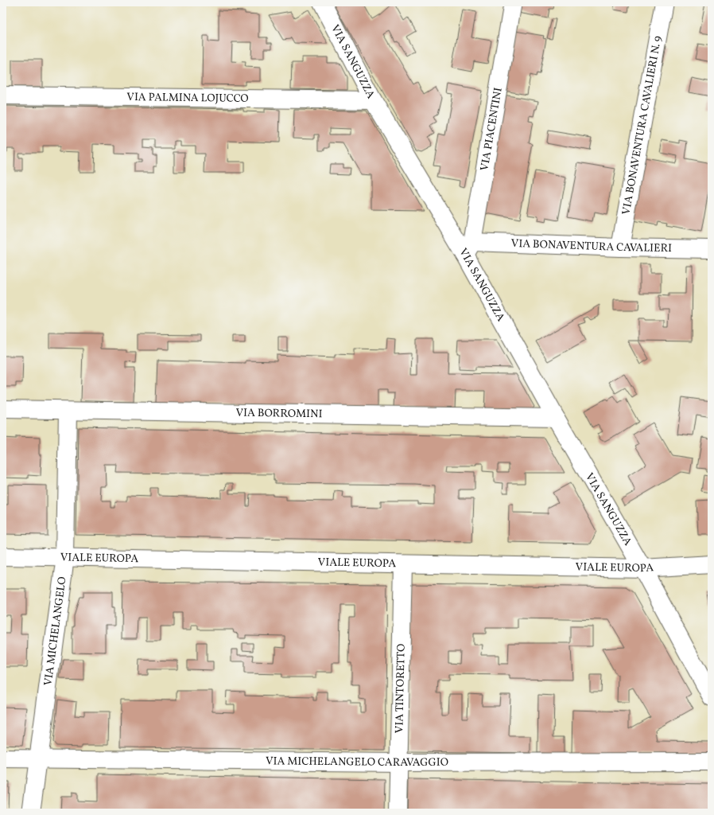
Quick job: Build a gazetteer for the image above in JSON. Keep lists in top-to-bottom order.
{
  "streets": {
    "street": [
      "VIA SANGUZZA",
      "VIA PALMINA LOJUCCO",
      "VIA BONAVENTURA CAVALIERI N. 9",
      "VIA PIACENTINI",
      "VIA BONAVENTURA CAVALIERI",
      "VIA BORROMINI",
      "VIALE EUROPA",
      "VIA MICHELANGELO",
      "VIA TINTORETTO",
      "VIA MICHELANGELO CARAVAGGIO"
    ]
  },
  "crossings": [
    ["VIA SANGUZZA", "VIA PALMINA LOJUCCO"],
    ["VIA SANGUZZA", "VIA PIACENTINI"],
    ["VIA SANGUZZA", "VIA BONAVENTURA CAVALIERI"],
    ["VIA SANGUZZA", "VIA BORROMINI"],
    ["VIA SANGUZZA", "VIALE EUROPA"],
    ["VIA BONAVENTURA CAVALIERI N. 9", "VIA BONAVENTURA CAVALIERI"],
    ["VIA PIACENTINI", "VIA BONAVENTURA CAVALIERI"],
    ["VIA BORROMINI", "VIA MICHELANGELO"],
    ["VIALE EUROPA", "VIA MICHELANGELO"],
    ["VIALE EUROPA", "VIA TINTORETTO"],
    ["VIA MICHELANGELO", "VIA MICHELANGELO CARAVAGGIO"],
    ["VIA TINTORETTO", "VIA MICHELANGELO CARAVAGGIO"]
  ]
}
